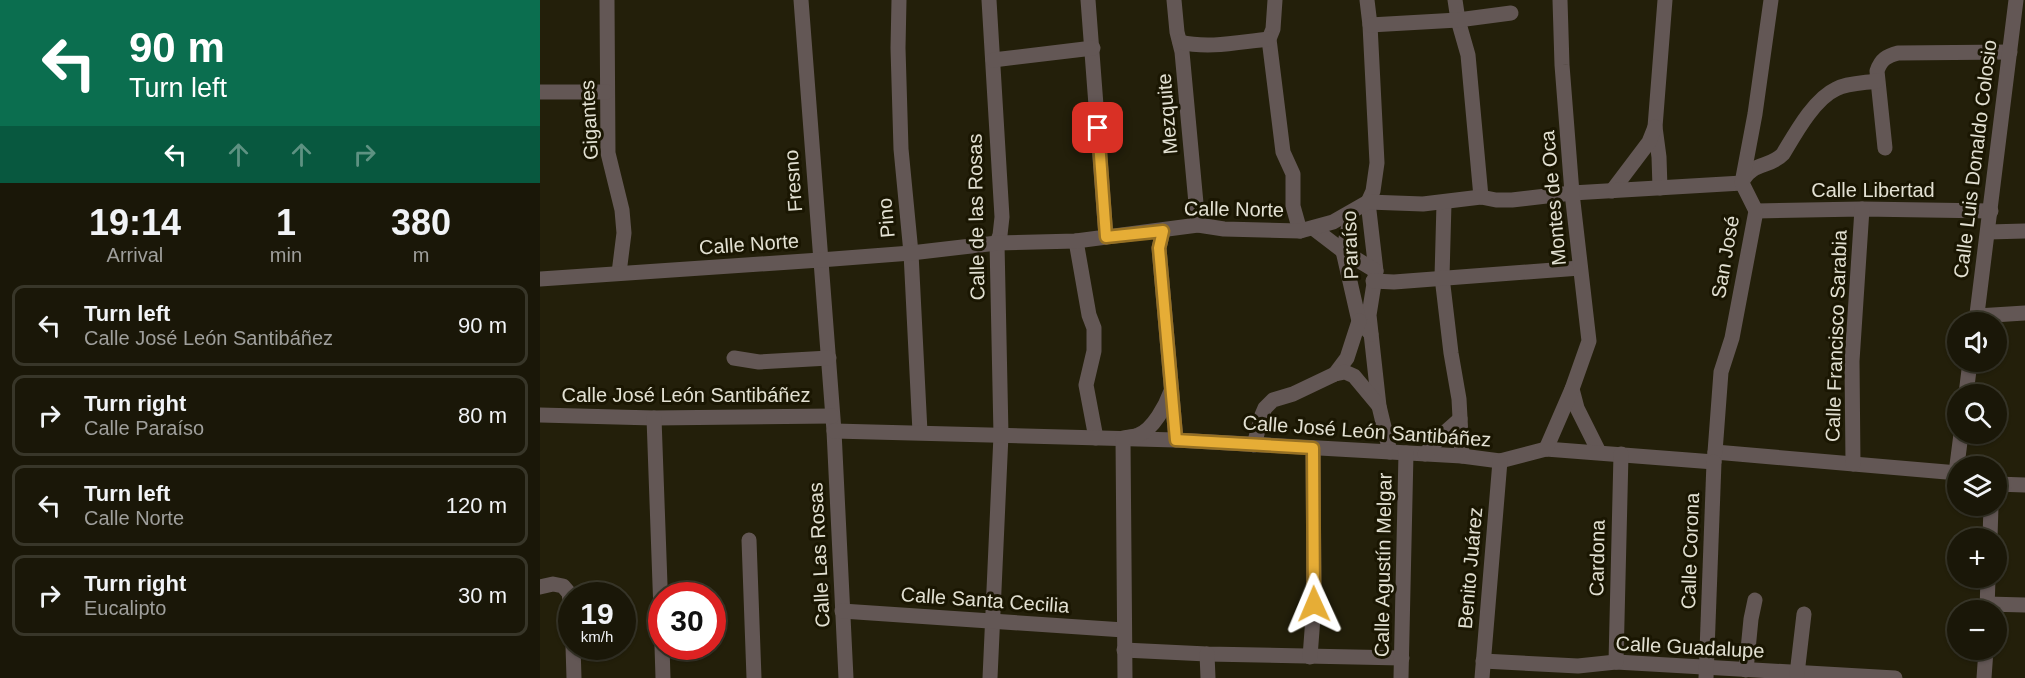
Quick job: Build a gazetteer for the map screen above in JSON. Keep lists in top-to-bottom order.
{
  "streets": {
    "street": [
      "Mezquite",
      "Gigantes",
      "Calle Luis Donaldo Colosio",
      "Fresno",
      "Calle Libertad",
      "Montes de Oca",
      "Calle Norte",
      "Calle de las Rosas",
      "Pino",
      "Paraíso",
      "San José",
      "Calle Francisco Sarabia",
      "Calle José León Santibáñez",
      "Calle Corona",
      "Calle Las Rosas",
      "Cardona",
      "Calle Agustín Melgar",
      "Benito Juárez",
      "Calle Santa Cecilia",
      "Calle Guadalupe"
    ]
  },
  "crossings": [
    ["Mezquite", "Calle Norte"],
    ["Gigantes", "Calle Norte"],
    ["Calle Luis Donaldo Colosio", "Calle Libertad"],
    ["Fresno", "Calle Norte"],
    ["Fresno", "Calle José León Santibáñez"],
    ["Fresno", "Calle Las Rosas"],
    ["Calle Libertad", "San José"],
    ["Calle Libertad", "Calle Francisco Sarabia"],
    ["Montes de Oca", "Calle José León Santibáñez"],
    ["Calle Norte", "Calle de las Rosas"],
    ["Calle Norte", "Pino"],
    ["Calle Norte", "Paraíso"],
    ["Calle de las Rosas", "Calle José León Santibáñez"],
    ["Calle de las Rosas", "Calle Santa Cecilia"],
    ["Pino", "Calle José León Santibáñez"],
    ["Paraíso", "Calle José León Santibáñez"],
    ["San José", "Calle José León Santibáñez"],
    ["San José", "Calle Corona"],
    ["Calle Francisco Sarabia", "Calle José León Santibáñez"],
    ["Calle José León Santibáñez", "Calle Corona"],
    ["Calle José León Santibáñez", "Calle Las Rosas"],
    ["Calle José León Santibáñez", "Cardona"],
    ["Calle José León Santibáñez", "Calle Agustín Melgar"],
    ["Calle José León Santibáñez", "Benito Juárez"],
    ["Calle Corona", "Calle Guadalupe"],
    ["Calle Las Rosas", "Calle Santa Cecilia"],
    ["Cardona", "Calle Guadalupe"],
    ["Benito Juárez", "Calle Guadalupe"]
  ],
  "page": {
    "turn": ["90 m", "Turn left"],
    "eta": [
      "19:14",
      "Arrival",
      "1",
      "min",
      "380",
      "m"
    ],
    "list": [
      {
        "name": "Turn left",
        "note": "Calle José León Santibáñez",
        "value": "90 m"
      },
      {
        "name": "Turn right",
        "note": "Calle Paraíso",
        "value": "80 m"
      },
      {
        "name": "Turn left",
        "note": "Calle Norte",
        "value": "120 m"
      },
      {
        "name": "Turn right",
        "note": "Eucalipto",
        "value": "30 m"
      }
    ],
    "map_buttons": ["+", "−"],
    "speed": "19 km/h",
    "limit": "30"
  }
}
